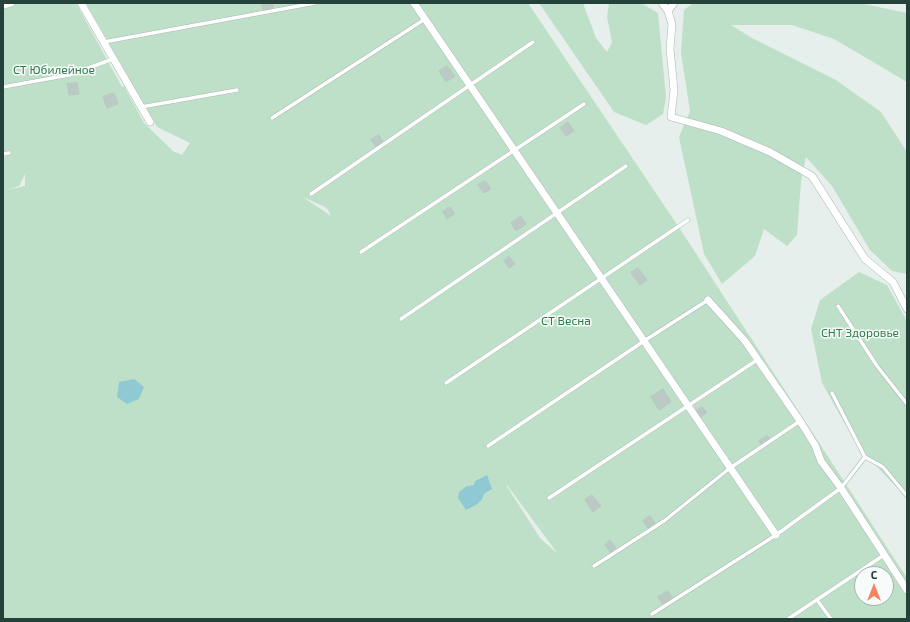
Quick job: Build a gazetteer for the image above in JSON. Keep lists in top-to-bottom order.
{
  "parks": ["СТ Юбилейное", "СТ Весна", "СНТ Здоровье"],
  "north": "top"
}
